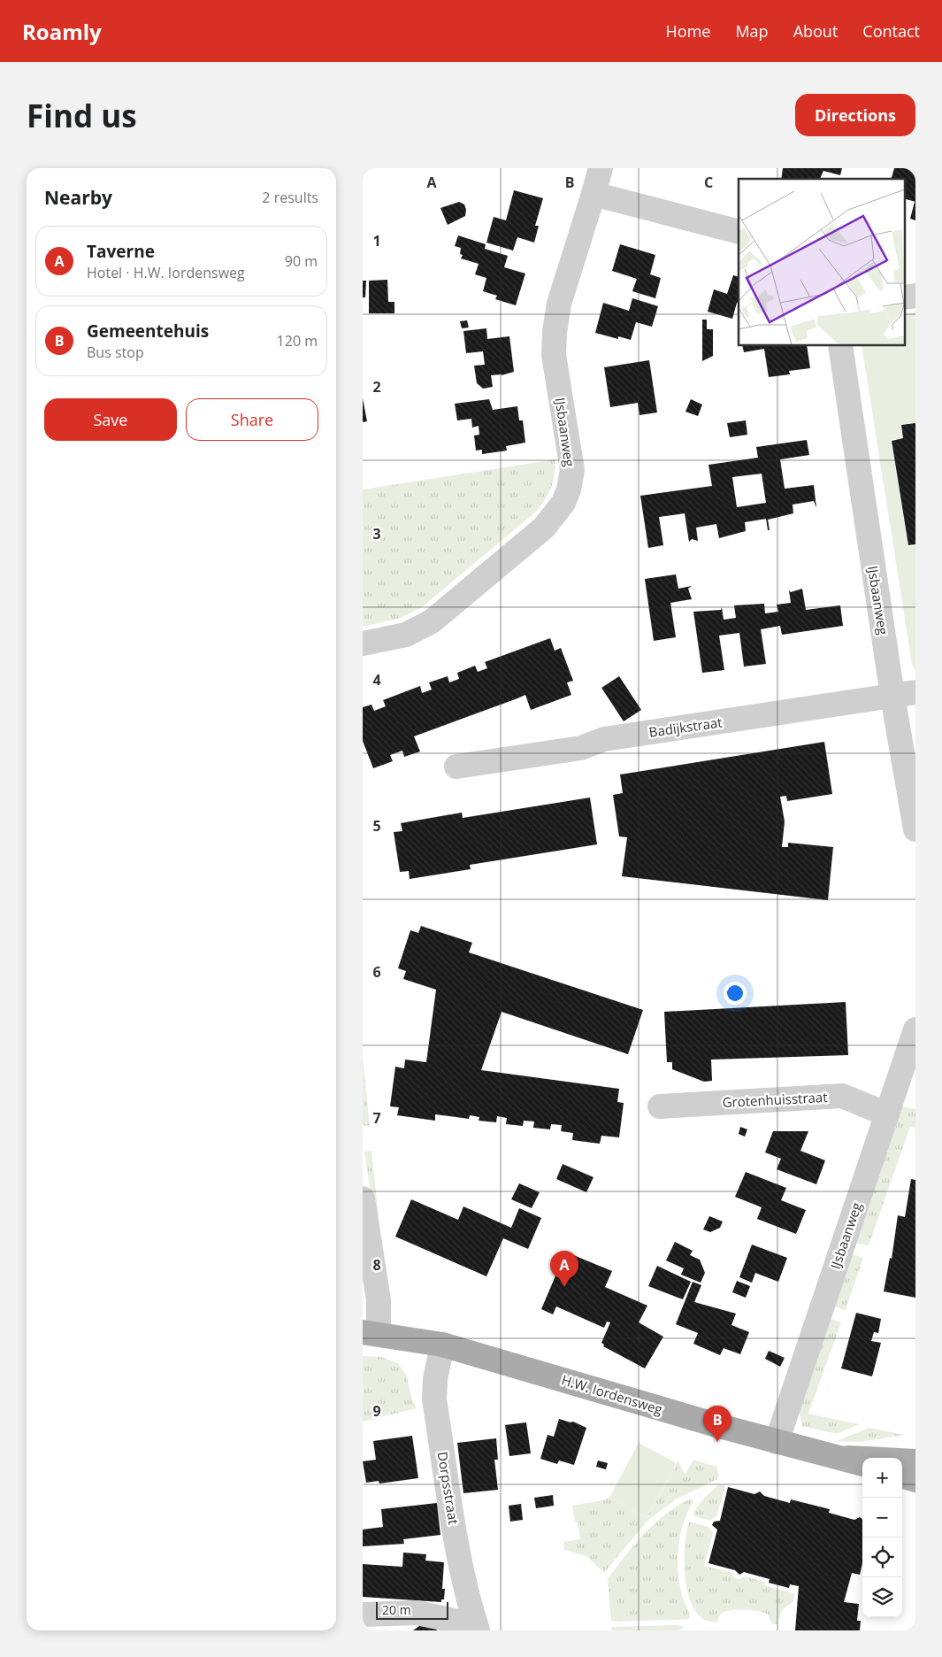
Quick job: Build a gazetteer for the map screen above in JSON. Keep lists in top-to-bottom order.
{
  "streets": {
    "main road": ["H.W. Iordensweg"],
    "street": [
      "IJsbaanweg",
      "Badijkstraat",
      "Grotenhuisstraat",
      "Dorpsstraat"
    ]
  },
  "crossings": [
    ["IJsbaanweg", "Badijkstraat"],
    ["IJsbaanweg", "Grotenhuisstraat"],
    ["IJsbaanweg", "H.W. Iordensweg"],
    ["H.W. Iordensweg", "Dorpsstraat"]
  ],
  "scale_bar": "20 m",
  "page": {
    "header": "Roamly",
    "nav": [
      "Home",
      "Map",
      "About",
      "Contact"
    ],
    "buttons": [
      "Directions",
      ["Save", "Share"]
    ],
    "title": "Find us",
    "heading": ["Nearby", "2 results"],
    "list": [
      {
        "mark": "A",
        "name": "Taverne",
        "note": "Hotel · H.W. Iordensweg",
        "value": "90 m"
      },
      {
        "mark": "B",
        "name": "Gemeentehuis",
        "note": "Bus stop",
        "value": "120 m"
      }
    ],
    "pins": ["A", "B"],
    "map_buttons": ["+", "−"],
    "scale": "20 m"
  },
  "grid": {
    "columns": ["A", "B", "C"],
    "rows": [
      "1",
      "2",
      "3",
      "4",
      "5",
      "6",
      "7",
      "8",
      "9"
    ]
  }
}
